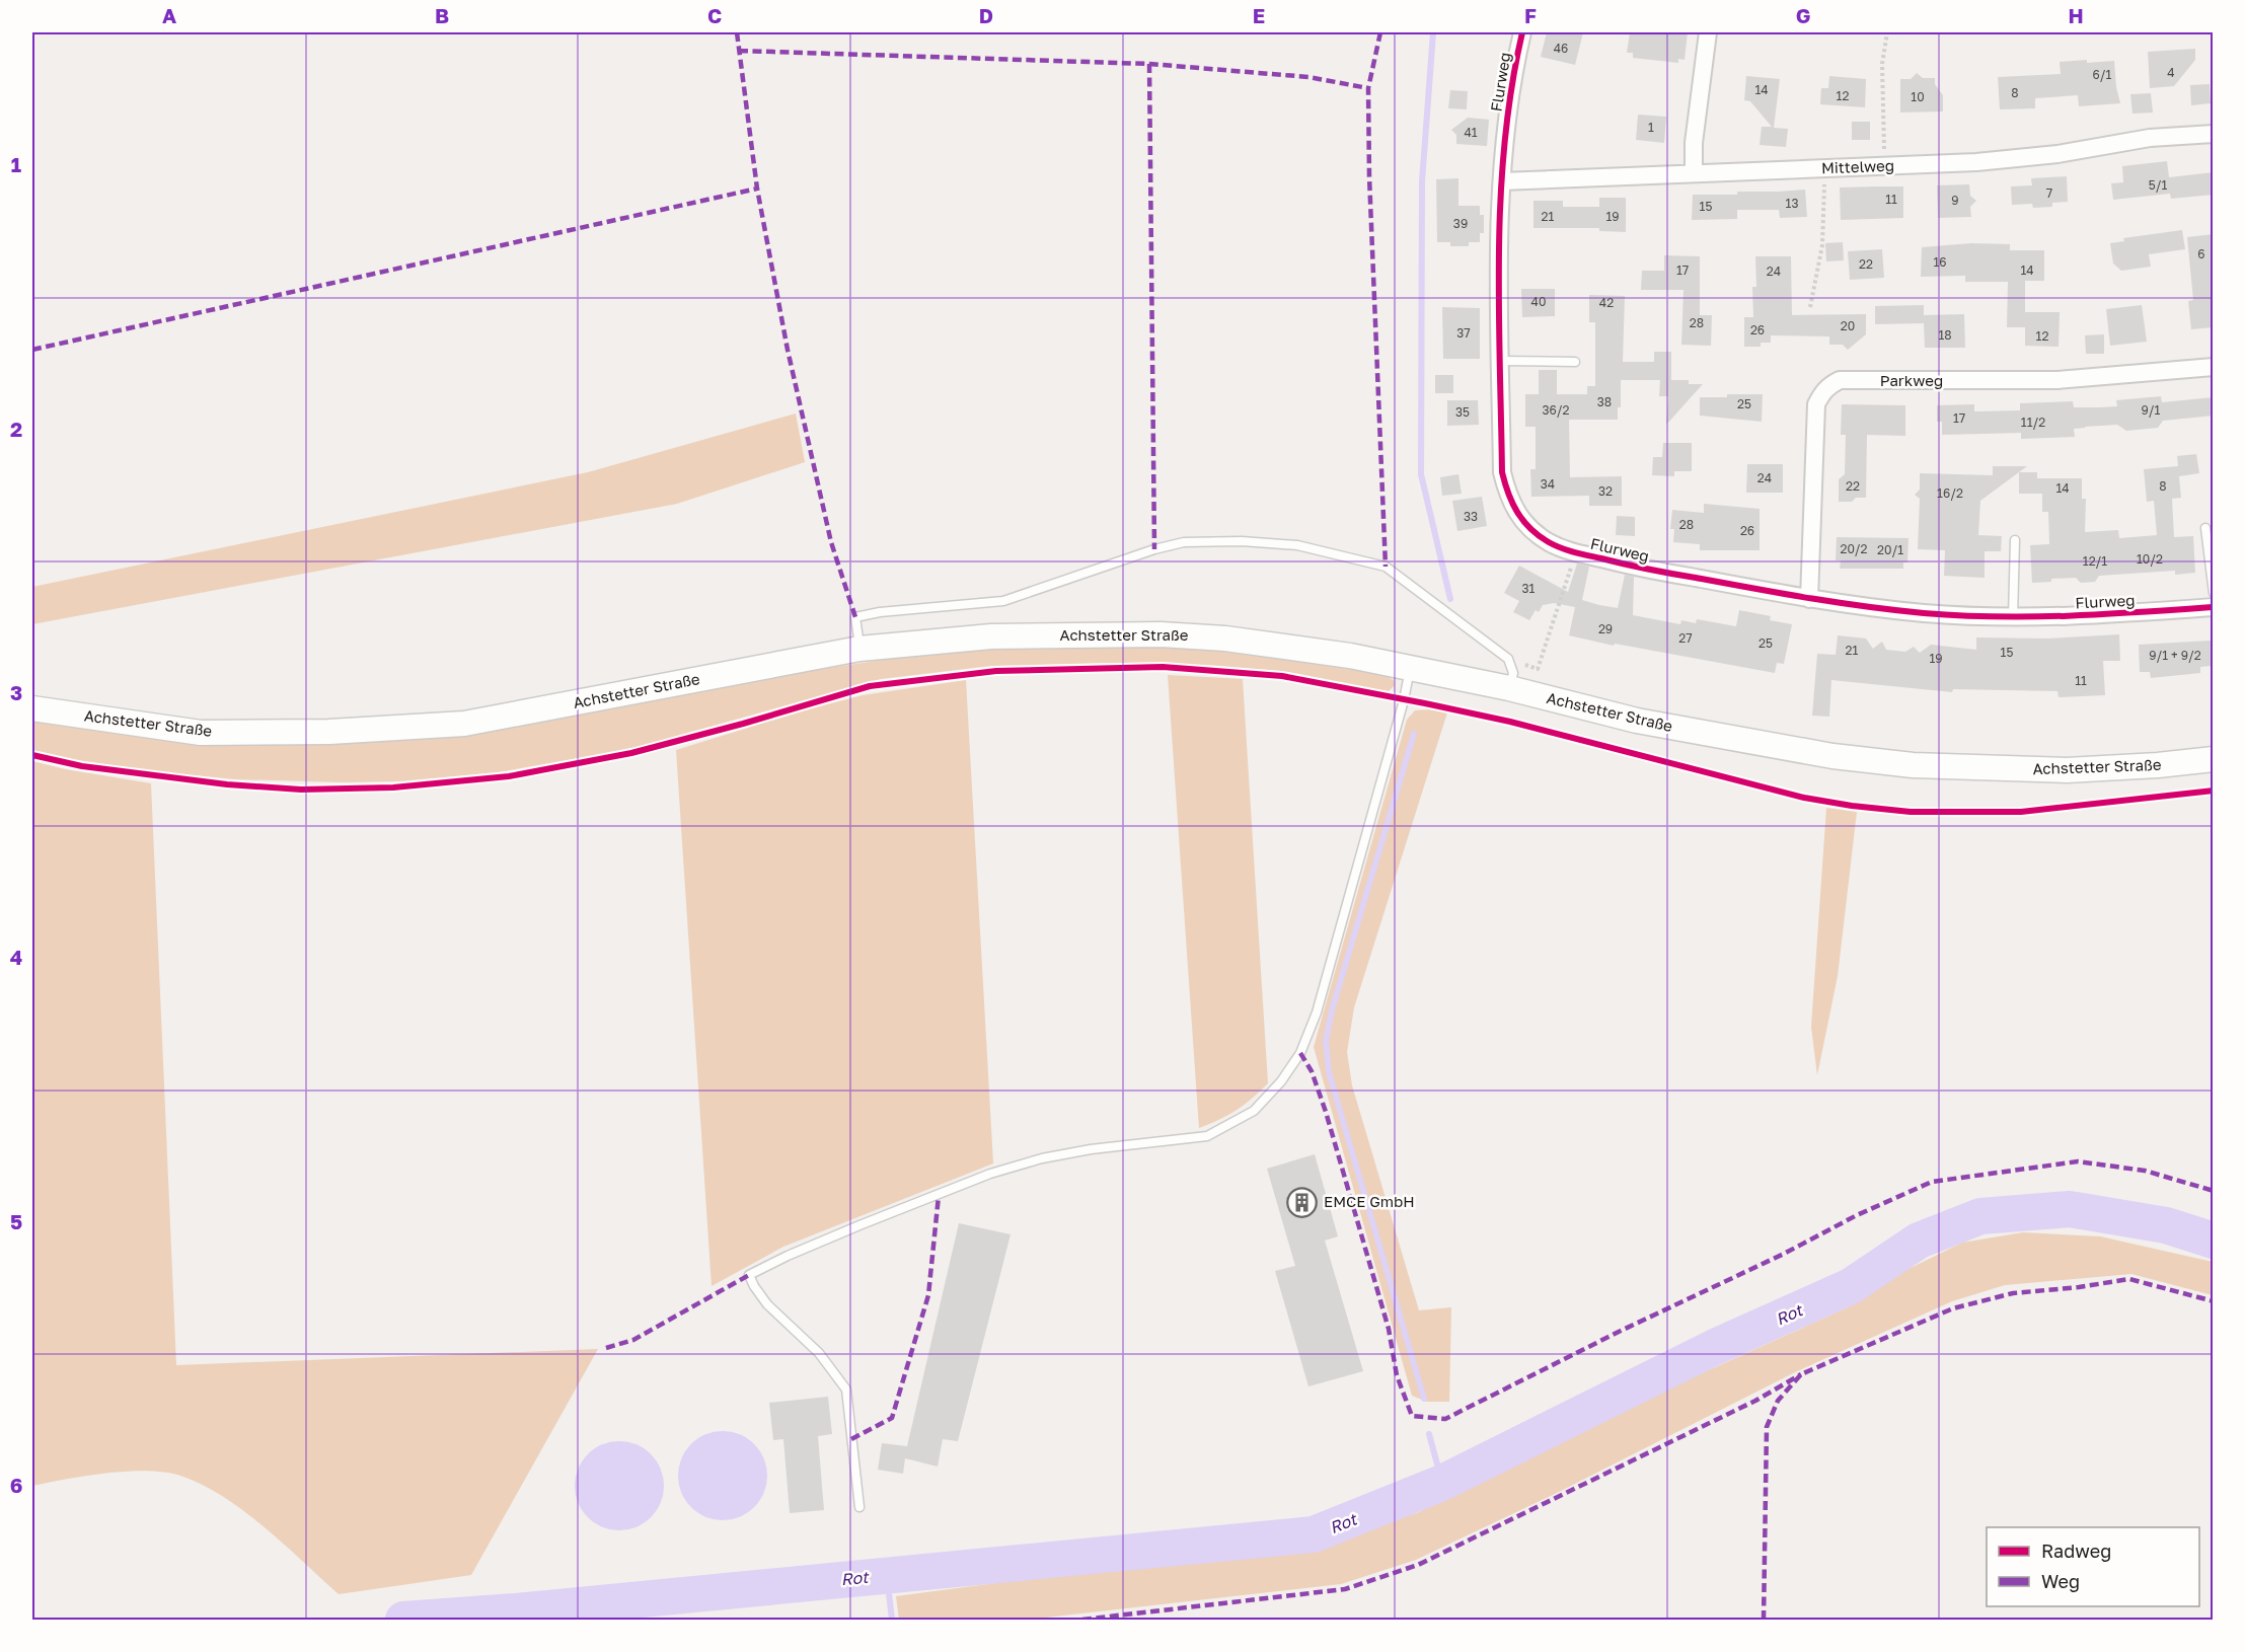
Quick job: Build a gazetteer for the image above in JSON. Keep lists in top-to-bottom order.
{
  "streets": {
    "main road": ["Achstetter Straße"],
    "street": ["Flurweg", "Mittelweg", "Parkweg"]
  },
  "crossings": [
    ["Flurweg", "Mittelweg"],
    ["Flurweg", "Parkweg"]
  ],
  "water": ["Rot"],
  "places": {
    "building": ["EMCE GmbH"]
  },
  "house_numbers": [
    "46",
    "4",
    "6/1",
    "14",
    "8",
    "12",
    "10",
    "1",
    "41",
    "5/1",
    "7",
    "11",
    "9",
    "13",
    "15",
    "21",
    "19",
    "39",
    "6",
    "16",
    "22",
    "17",
    "14",
    "24",
    "40",
    "42",
    "28",
    "20",
    "26",
    "37",
    "18",
    "12",
    "38",
    "25",
    "36/2",
    "9/1",
    "35",
    "17",
    "11/2",
    "24",
    "34",
    "22",
    "8",
    "14",
    "32",
    "16/2",
    "33",
    "28",
    "26",
    "20/2",
    "20/1",
    "10/2",
    "12/1",
    "31",
    "29",
    "27",
    "25",
    "21",
    "15",
    "9/1 + 9/2",
    "19",
    "11"
  ],
  "legend": ["Radweg", "Weg"],
  "grid": {
    "columns": [
      "A",
      "B",
      "C",
      "D",
      "E",
      "F",
      "G",
      "H"
    ],
    "rows": [
      "1",
      "2",
      "3",
      "4",
      "5",
      "6"
    ]
  }
}
